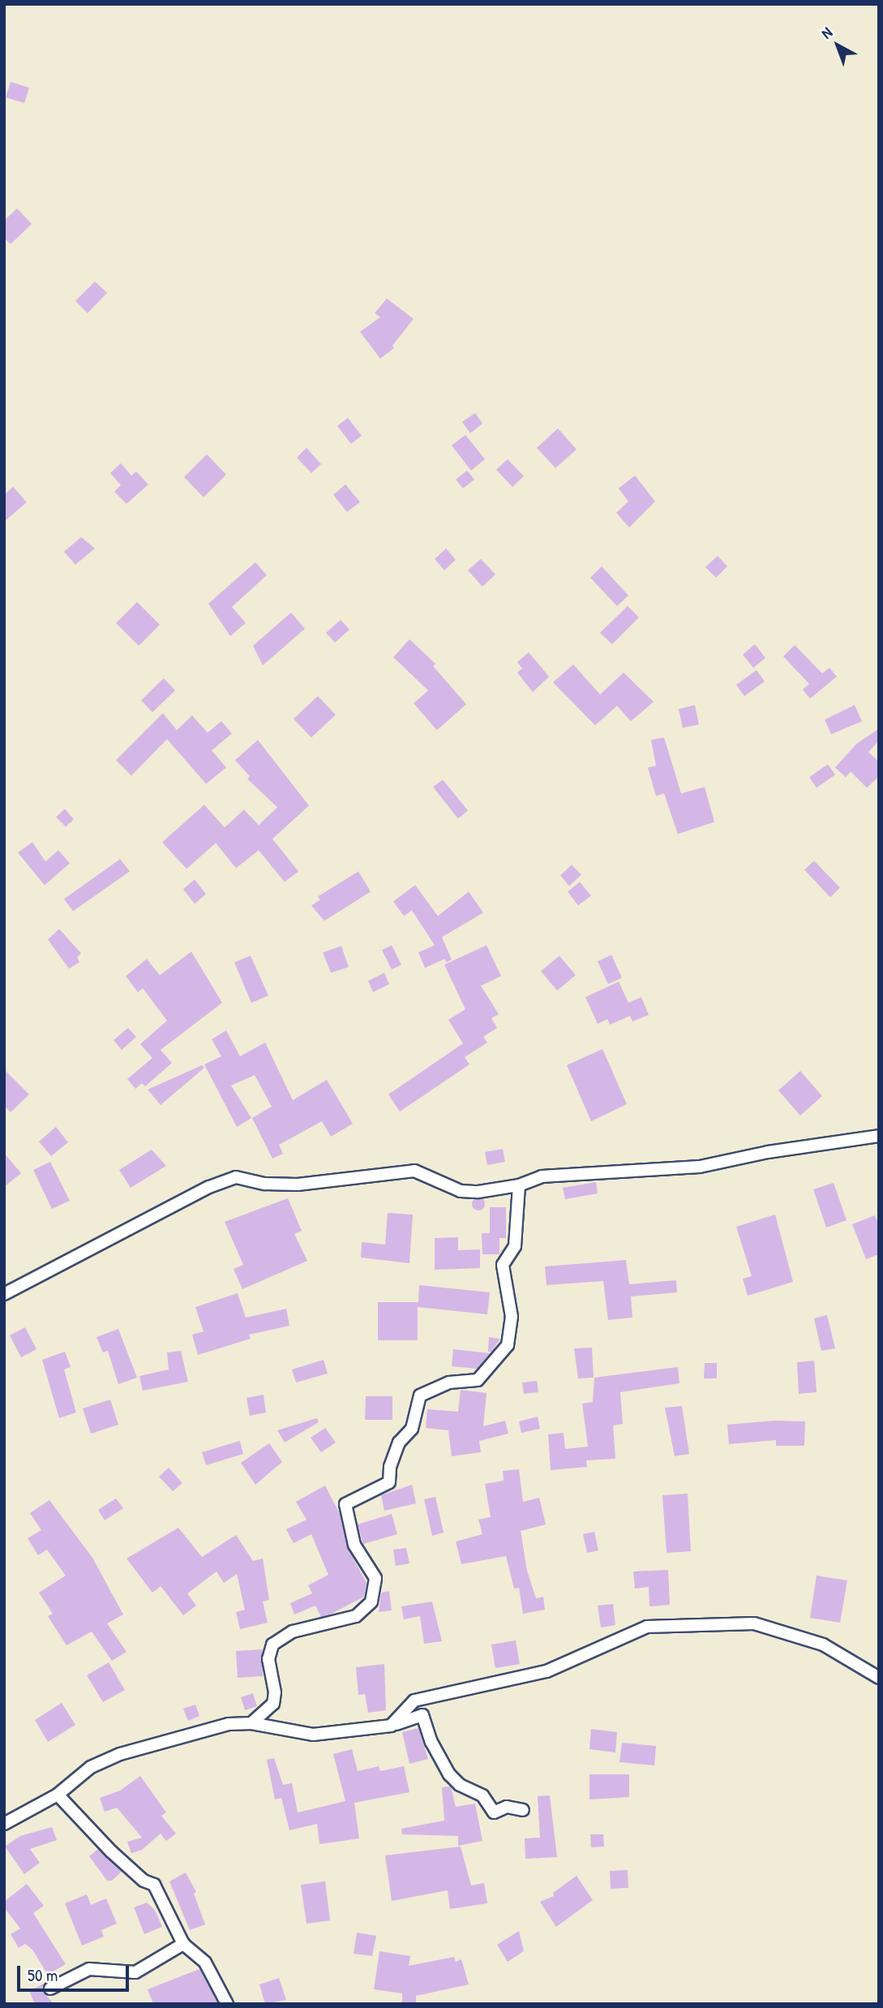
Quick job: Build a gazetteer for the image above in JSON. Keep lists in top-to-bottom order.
{
  "scale_bar": "50 m",
  "north": "top left"
}
